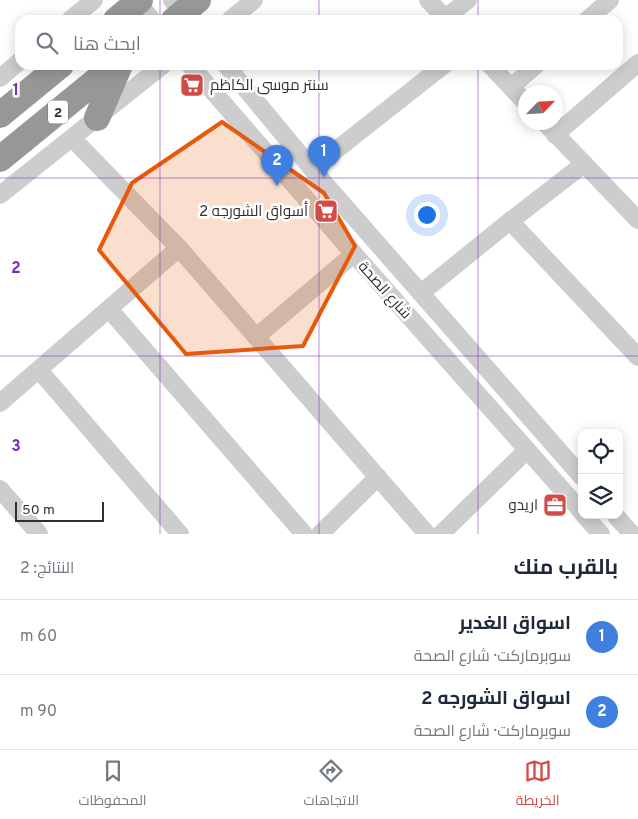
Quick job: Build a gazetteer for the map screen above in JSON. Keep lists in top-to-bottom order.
{
  "streets": {
    "highway": ["2"],
    "street": ["شارع الصحة"]
  },
  "places": {
    "supermarket": ["سنتر موسى الكاظم", "أسواق الشورجه 2"],
    "office": ["اريدو"]
  },
  "scale_bar": "50 m",
  "north": "top right",
  "page": {
    "search": "ابحث هنا",
    "pins": ["1", "2"],
    "scale": "50 m",
    "heading": ["بالقرب منك", "النتائج: 2"],
    "list": [
      {
        "mark": "1",
        "name": "اسواق الغدير",
        "note": "سوبرماركت · شارع الصحة",
        "value": "60 m"
      },
      {
        "mark": "2",
        "name": "اسواق الشورجه 2",
        "note": "سوبرماركت · شارع الصحة",
        "value": "90 m"
      }
    ],
    "nav": ["الخريطة", "الاتجاهات", "المحفوظات"]
  },
  "grid": {
    "rows": ["1", "2", "3"]
  }
}
